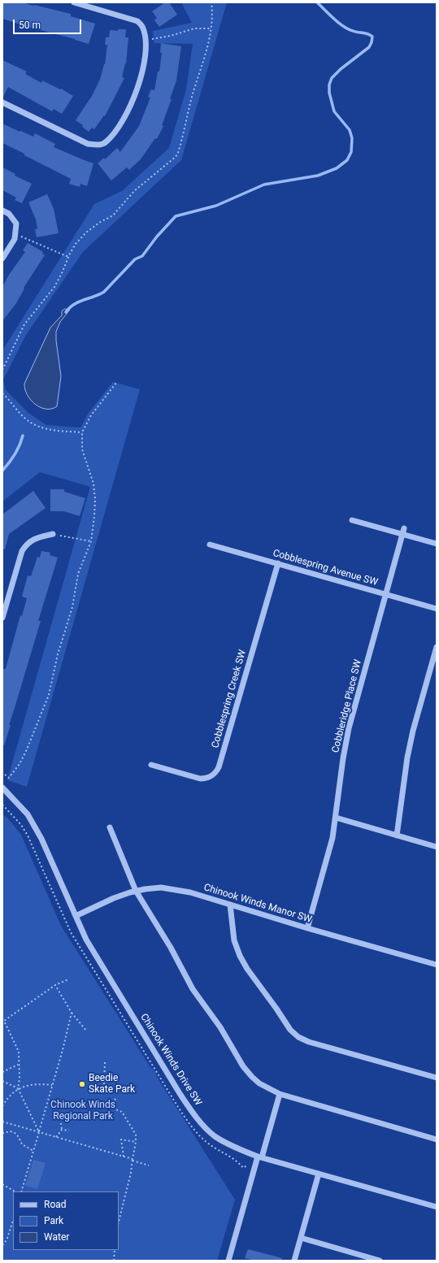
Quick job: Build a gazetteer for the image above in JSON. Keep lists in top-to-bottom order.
{
  "streets": {
    "street": [
      "Cobblespring Avenue SW",
      "Cobblespring Creek SW",
      "Cobbleridge Place SW",
      "Chinook Winds Manor SW",
      "Chinook Winds Drive SW"
    ]
  },
  "crossings": [
    ["Cobblespring Avenue SW", "Cobblespring Creek SW"],
    ["Cobblespring Avenue SW", "Cobbleridge Place SW"],
    ["Cobbleridge Place SW", "Chinook Winds Manor SW"],
    ["Chinook Winds Manor SW", "Chinook Winds Drive SW"]
  ],
  "parks": ["Chinook Winds Regional Park"],
  "places": ["Beedie Skate Park"],
  "legend": ["Road", "Park", "Water"],
  "scale_bar": "50 m"
}
